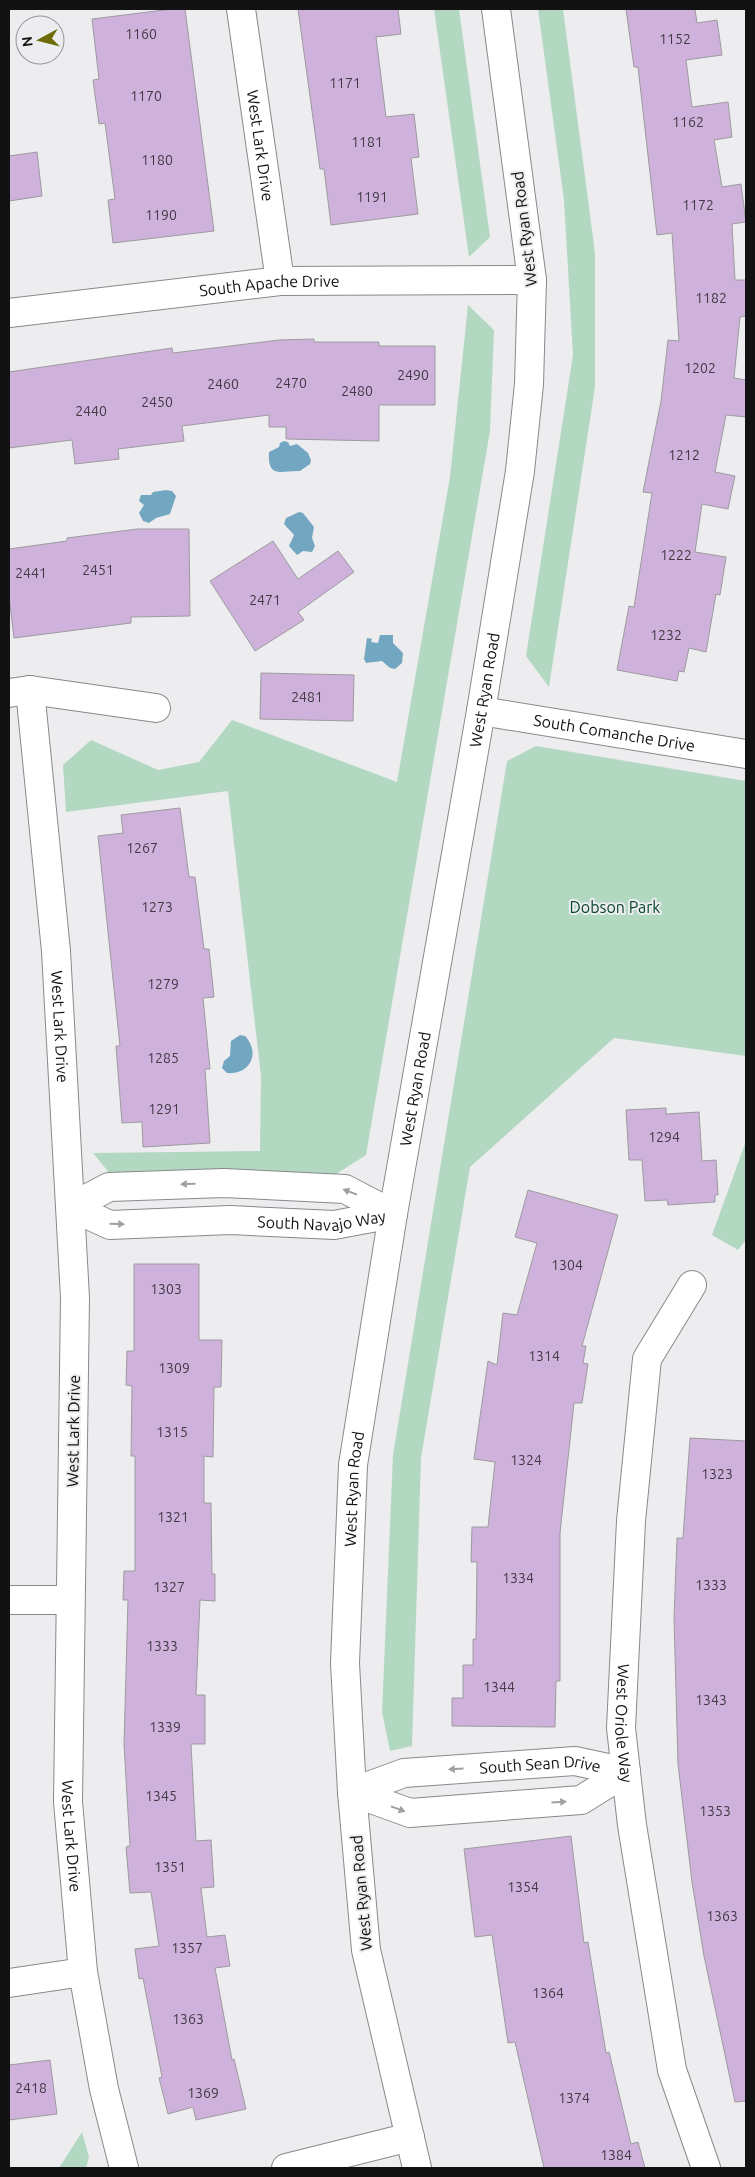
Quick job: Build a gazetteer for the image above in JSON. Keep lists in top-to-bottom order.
{
  "streets": {
    "street": [
      "West Lark Drive",
      "West Ryan Road",
      "South Apache Drive",
      "South Comanche Drive",
      "South Navajo Way",
      "West Oriole Way",
      "South Sean Drive"
    ]
  },
  "crossings": [
    ["West Lark Drive", "South Apache Drive"],
    ["West Lark Drive", "South Navajo Way"],
    ["West Ryan Road", "South Apache Drive"],
    ["West Ryan Road", "South Comanche Drive"],
    ["West Ryan Road", "South Navajo Way"],
    ["West Ryan Road", "South Sean Drive"],
    ["West Oriole Way", "South Sean Drive"]
  ],
  "parks": ["Dobson Park"],
  "house_numbers": [
    "1160",
    "1152",
    "1171",
    "1170",
    "1162",
    "1181",
    "1180",
    "1191",
    "1172",
    "1190",
    "1182",
    "1202",
    "2490",
    "2470",
    "2460",
    "2480",
    "2450",
    "2440",
    "1212",
    "1222",
    "2451",
    "2441",
    "2471",
    "1232",
    "2481",
    "1267",
    "1273",
    "1279",
    "1285",
    "1291",
    "1294",
    "1304",
    "1303",
    "1314",
    "1309",
    "1315",
    "1324",
    "1323",
    "1321",
    "1334",
    "1333",
    "1327",
    "1333",
    "1344",
    "1343",
    "1339",
    "1345",
    "1353",
    "1351",
    "1354",
    "1363",
    "1357",
    "1364",
    "1363",
    "2418",
    "1369",
    "1374",
    "1384"
  ],
  "north": "left"
}
